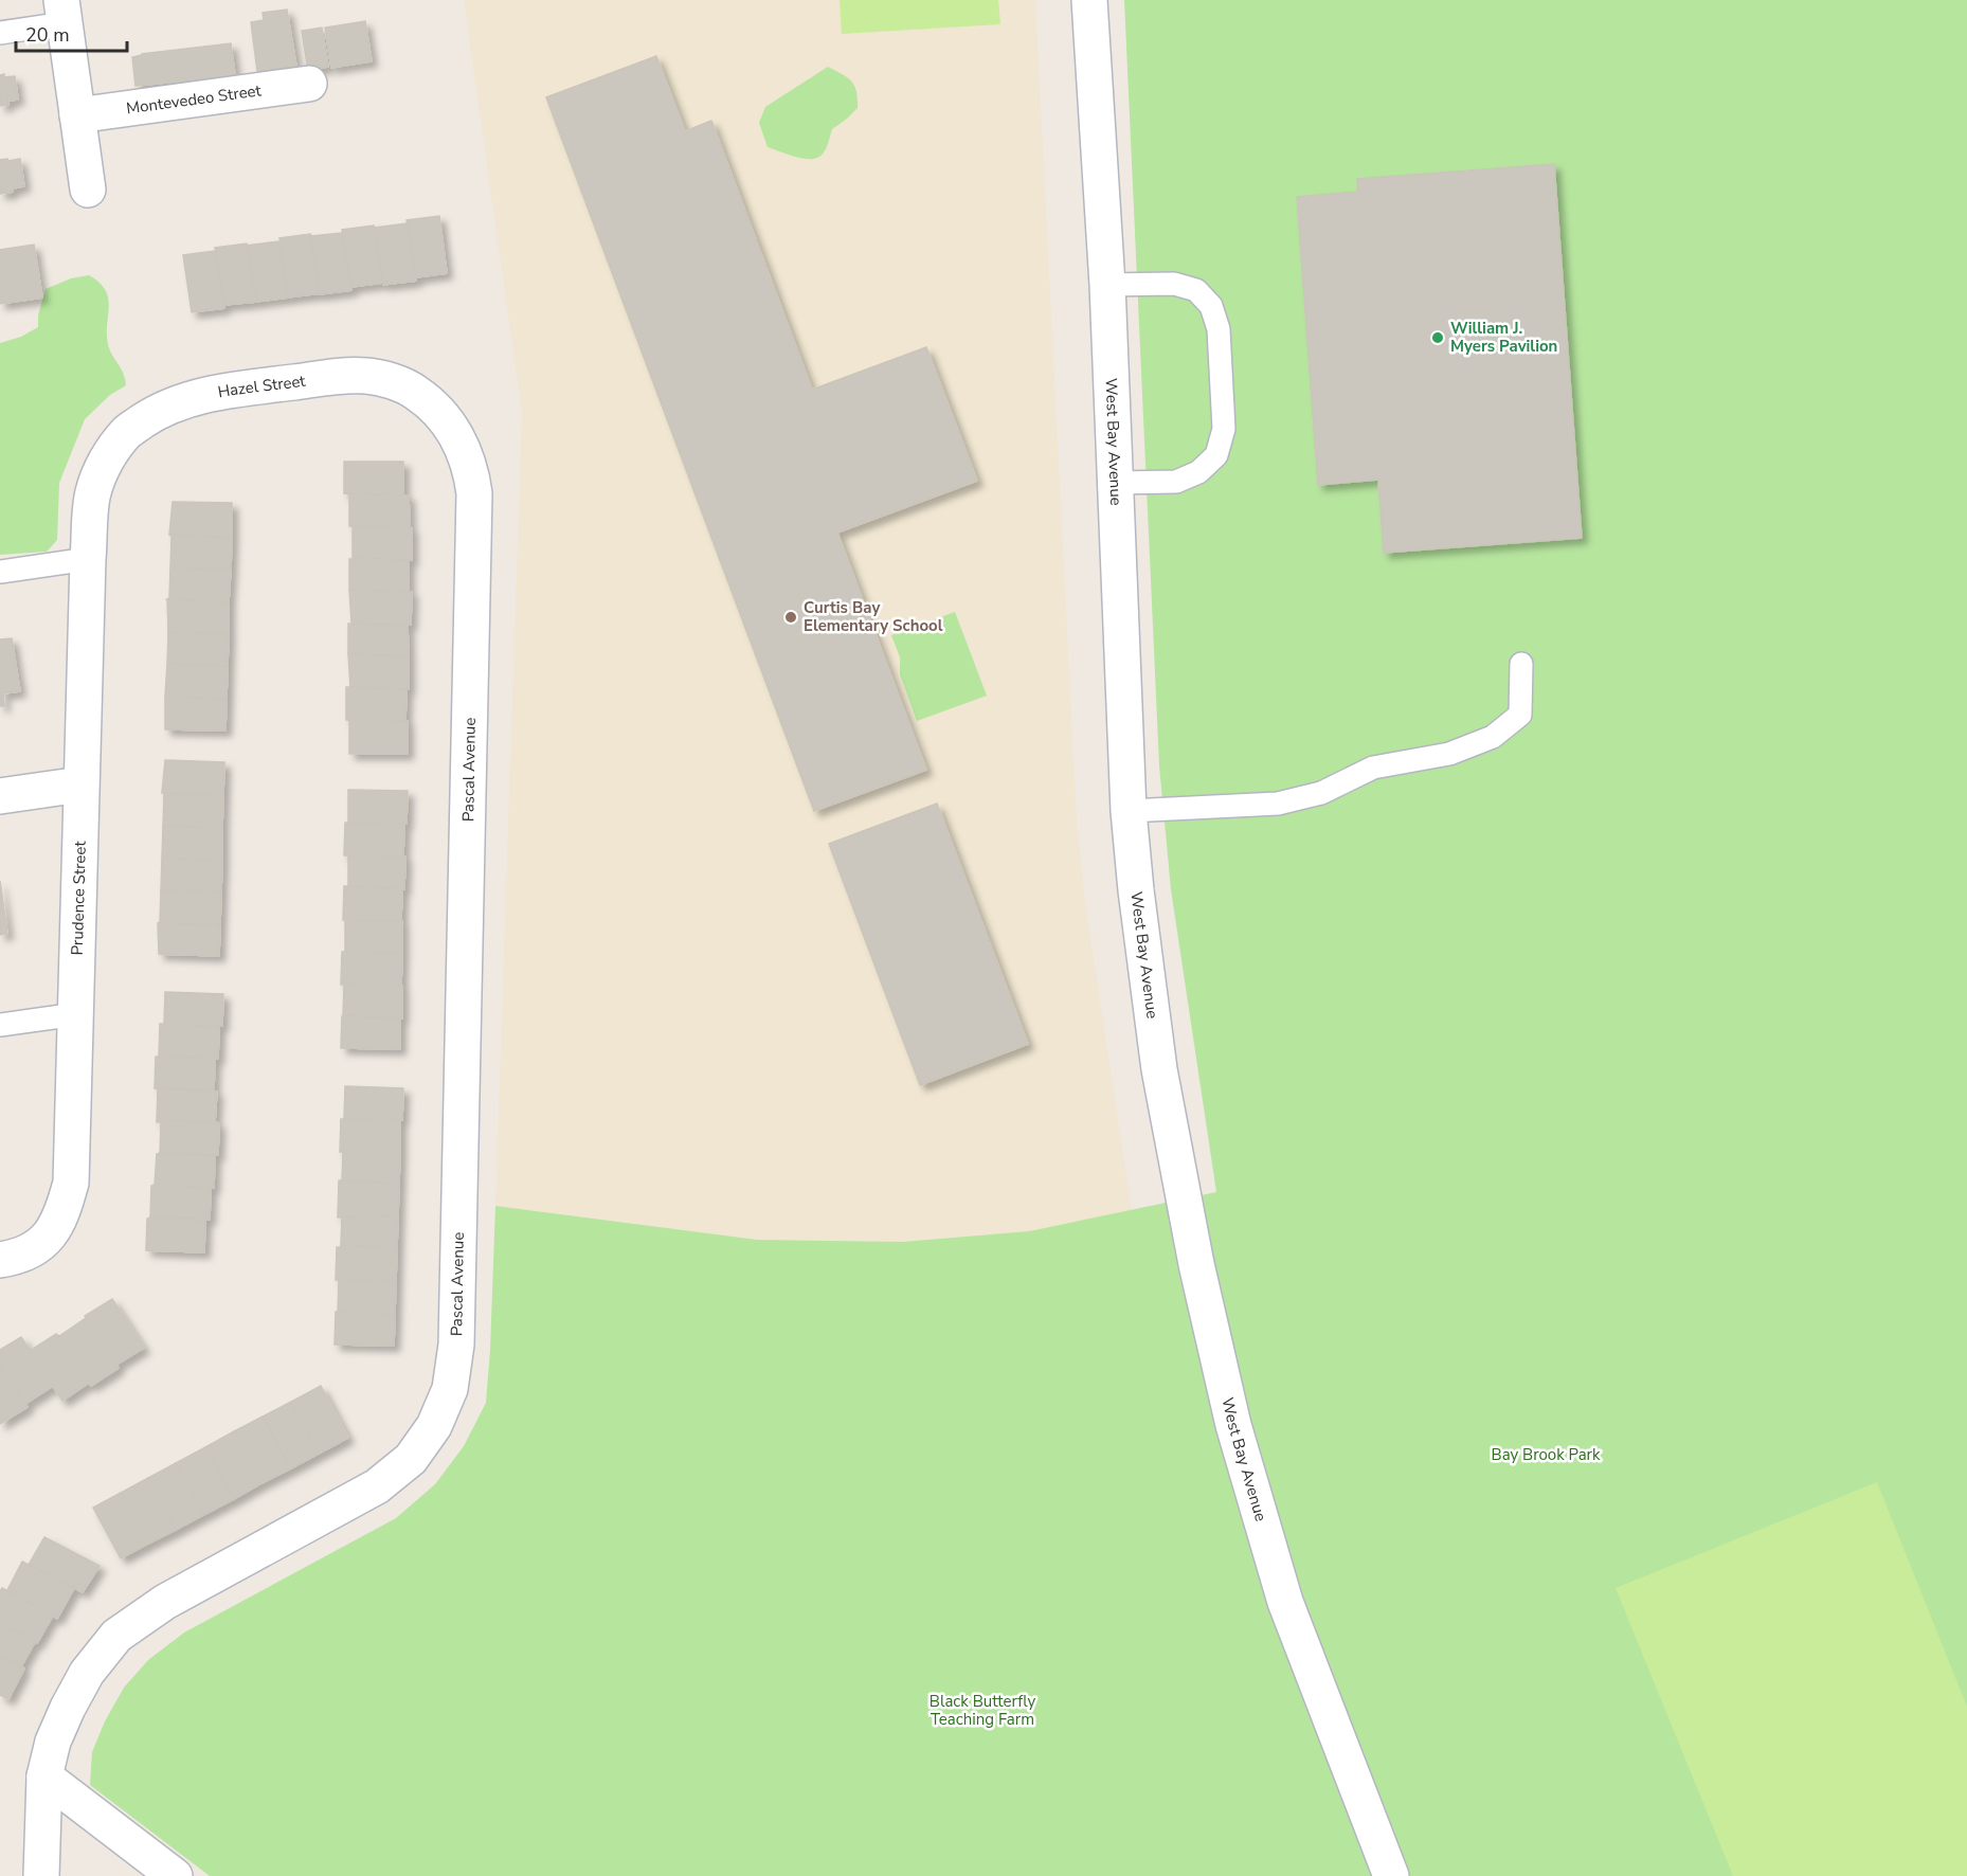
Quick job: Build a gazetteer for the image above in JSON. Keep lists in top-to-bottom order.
{
  "streets": {
    "street": [
      "Montevedeo Street",
      "Hazel Street",
      "West Bay Avenue",
      "Pascal Avenue",
      "Prudence Street"
    ]
  },
  "crossings": [
    ["Hazel Street", "Pascal Avenue"],
    ["Hazel Street", "Prudence Street"]
  ],
  "parks": ["Bay Brook Park", "Black Butterfly Teaching Farm"],
  "places": ["William J. Myers Pavilion", "Curtis Bay Elementary School"],
  "scale_bar": "20 m"
}
